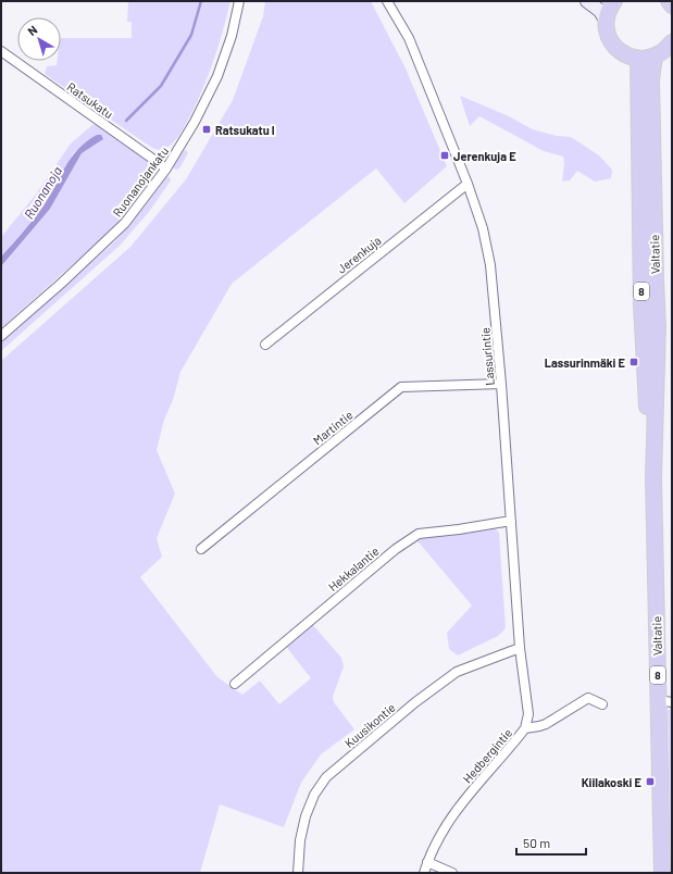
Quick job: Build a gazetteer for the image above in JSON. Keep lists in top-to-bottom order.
{
  "streets": {
    "highway": ["Valtatie", "8"],
    "street": [
      "Ratsukatu",
      "Ruonanojankatu",
      "Jerenkuja",
      "Lassurintie",
      "Martintie",
      "Hekkalantie",
      "Kuusikontie",
      "Hedbergintie"
    ]
  },
  "crossings": [
    ["Ratsukatu", "Ruonanojankatu"],
    ["Jerenkuja", "Lassurintie"],
    ["Lassurintie", "Martintie"],
    ["Lassurintie", "Hekkalantie"],
    ["Lassurintie", "Kuusikontie"],
    ["Lassurintie", "Hedbergintie"]
  ],
  "water": ["Ruonanoja"],
  "places": {
    "transit": [
      "Ratsukatu I",
      "Jerenkuja E",
      "Lassurinmäki E",
      "Kiilakoski E"
    ]
  },
  "scale_bar": "50 m",
  "north": "top left"
}
